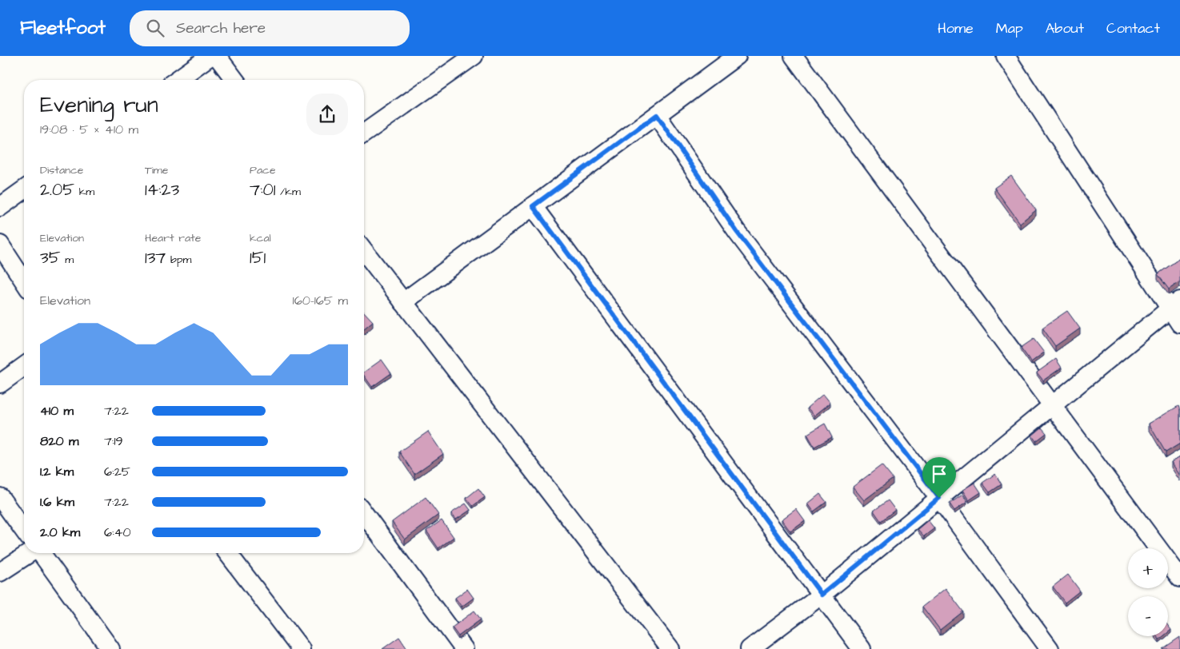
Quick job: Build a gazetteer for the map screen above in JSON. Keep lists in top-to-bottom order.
{
  "page": {
    "header": "Fleetfoot",
    "search": "Search here",
    "nav": [
      "Home",
      "Map",
      "About",
      "Contact"
    ],
    "heading": ["Evening run", "19:08 · 5 × 410 m"],
    "stats": [
      ["Distance", "2.05 km"],
      ["Time", "14:23"],
      ["Pace", "7:01 /km"],
      ["Elevation", "35 m"],
      ["Heart rate", "137 bpm"],
      ["kcal", "151"]
    ],
    "chart": ["Elevation", "160–165 m"],
    "list": [
      {
        "name": "410 m",
        "note": "7:22"
      },
      {
        "name": "820 m",
        "note": "7:19"
      },
      {
        "name": "1.2 km",
        "note": "6:25"
      },
      {
        "name": "1.6 km",
        "note": "7:22"
      },
      {
        "name": "2.0 km",
        "note": "6:40"
      }
    ],
    "map_buttons": ["+", "−"]
  }
}
